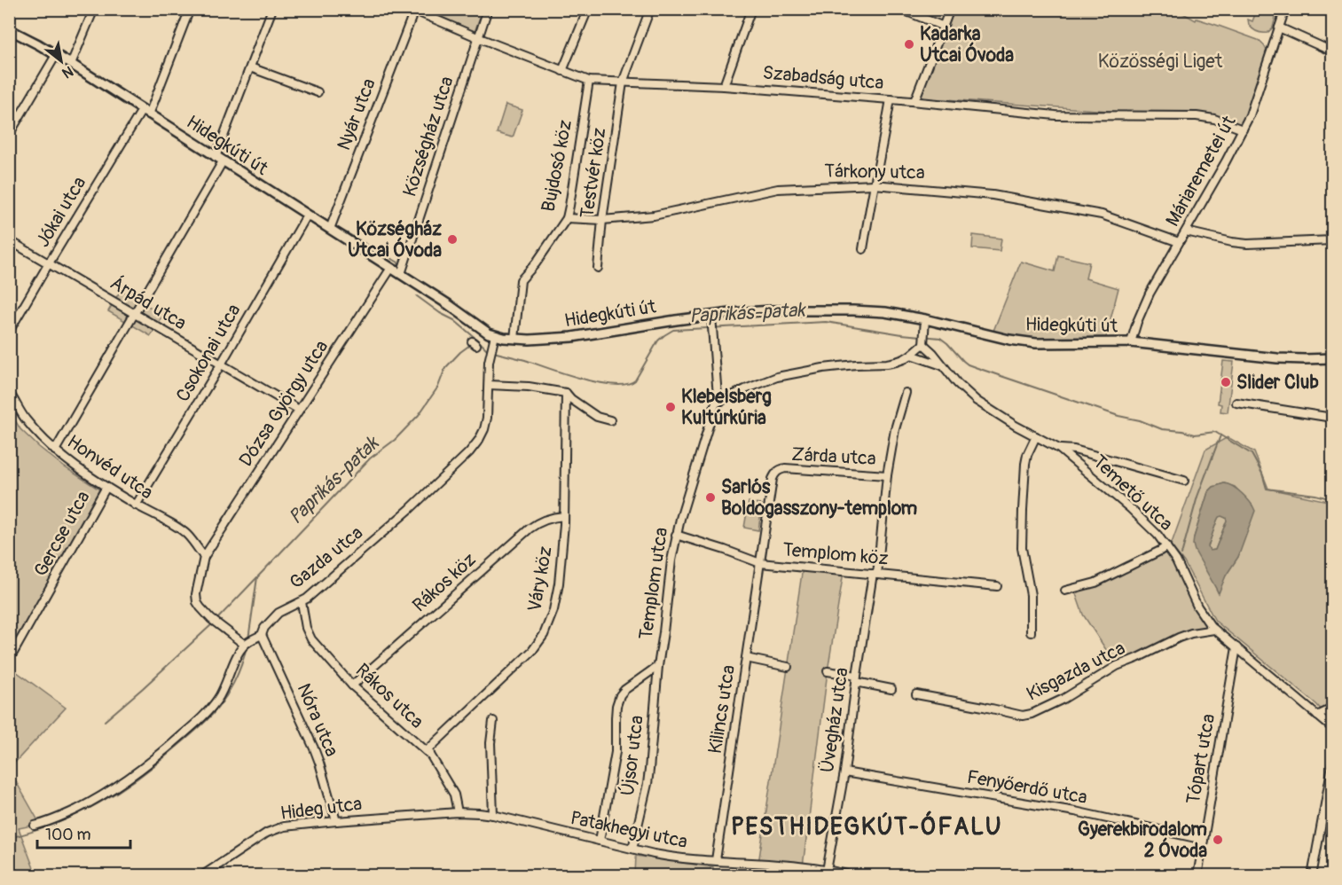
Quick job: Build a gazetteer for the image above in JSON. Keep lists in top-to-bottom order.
{
  "streets": {
    "main road": ["Hidegkúti út"],
    "street": [
      "Szabadság utca",
      "Nyár utca",
      "Községház utca",
      "Bujdosó köz",
      "Máriaremetei út",
      "Tárkony utca",
      "Testvér köz",
      "Jókai utca",
      "Árpád utca",
      "Csokonai utca",
      "Dózsa György utca",
      "Zárda utca",
      "Honvéd utca",
      "Temető utca",
      "Gercse utca",
      "Templom köz",
      "Gazda utca",
      "Váry köz",
      "Rákos köz",
      "Templom utca",
      "Kisgazda utca",
      "Rákos utca",
      "Kilincs utca",
      "Nóra utca",
      "Üvegház utca",
      "Újsor utca",
      "Tópart utca",
      "Fenyőerdő utca",
      "Hideg utca",
      "Patakhegyi utca"
    ]
  },
  "crossings": [
    ["Szabadság utca", "Nyár utca"],
    ["Szabadság utca", "Községház utca"],
    ["Szabadság utca", "Bujdosó köz"],
    ["Szabadság utca", "Máriaremetei út"],
    ["Szabadság utca", "Testvér köz"],
    ["Nyár utca", "Hidegkúti út"],
    ["Községház utca", "Hidegkúti út"],
    ["Hidegkúti út", "Bujdosó köz"],
    ["Hidegkúti út", "Máriaremetei út"],
    ["Hidegkúti út", "Jókai utca"],
    ["Hidegkúti út", "Csokonai utca"],
    ["Hidegkúti út", "Dózsa György utca"],
    ["Hidegkúti út", "Gazda utca"],
    ["Hidegkúti út", "Templom utca"],
    ["Bujdosó köz", "Tárkony utca"],
    ["Máriaremetei út", "Tárkony utca"],
    ["Tárkony utca", "Testvér köz"],
    ["Jókai utca", "Árpád utca"],
    ["Árpád utca", "Csokonai utca"],
    ["Árpád utca", "Dózsa György utca"],
    ["Csokonai utca", "Honvéd utca"],
    ["Dózsa György utca", "Honvéd utca"],
    ["Zárda utca", "Templom köz"],
    ["Zárda utca", "Kilincs utca"],
    ["Zárda utca", "Üvegház utca"],
    ["Honvéd utca", "Gercse utca"],
    ["Temető utca", "Kisgazda utca"],
    ["Temető utca", "Tópart utca"],
    ["Templom köz", "Templom utca"],
    ["Templom köz", "Kilincs utca"],
    ["Templom köz", "Üvegház utca"],
    ["Gazda utca", "Rákos utca"],
    ["Gazda utca", "Nóra utca"],
    ["Váry köz", "Rákos köz"],
    ["Váry köz", "Rákos utca"],
    ["Rákos köz", "Rákos utca"],
    ["Templom utca", "Újsor utca"],
    ["Templom utca", "Patakhegyi utca"],
    ["Rákos utca", "Hideg utca"],
    ["Rákos utca", "Patakhegyi utca"],
    ["Kilincs utca", "Patakhegyi utca"],
    ["Nóra utca", "Hideg utca"],
    ["Üvegház utca", "Fenyőerdő utca"],
    ["Üvegház utca", "Patakhegyi utca"],
    ["Újsor utca", "Patakhegyi utca"],
    ["Tópart utca", "Fenyőerdő utca"],
    ["Hideg utca", "Patakhegyi utca"]
  ],
  "districts": ["PESTHIDEGKÚT-ÓFALU"],
  "water": ["Paprikás-patak"],
  "parks": ["Közösségi Liget"],
  "places": [
    "Kadarka Utcai Óvoda",
    "Községház Utcai Óvoda",
    "Slider Club",
    "Klebelsberg Kultúrkúria",
    "Sarlós Boldogasszony-templom",
    "Gyerekbirodalom 2 Óvoda"
  ],
  "scale_bar": "100 m",
  "north": "bottom right"
}
